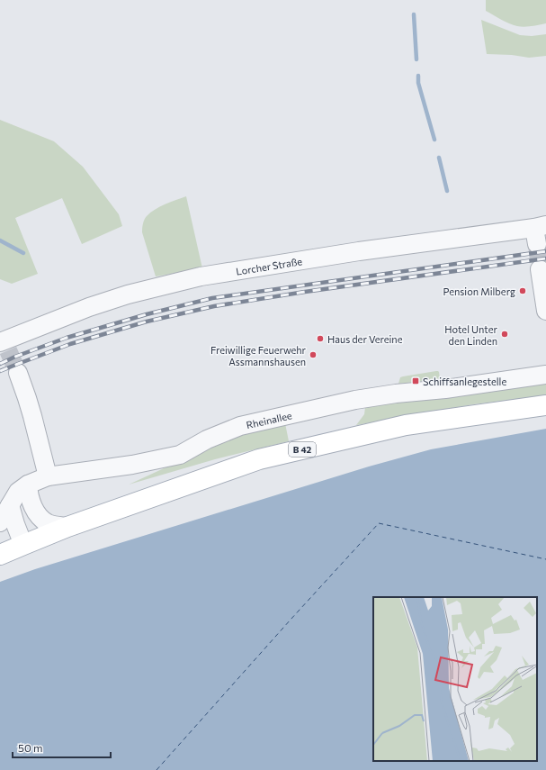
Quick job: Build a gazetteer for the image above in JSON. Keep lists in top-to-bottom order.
{
  "streets": {
    "main road": ["B 42"],
    "street": ["Lorcher Straße", "Rheinallee"]
  },
  "places": {
    "other": [
      "Pension Milberg",
      "Hotel Unter den Linden",
      "Haus der Vereine",
      "Freiwillige Feuerwehr Assmannshausen"
    ],
    "transit": ["Schiffsanlegestelle"]
  },
  "scale_bar": "50 m"
}
